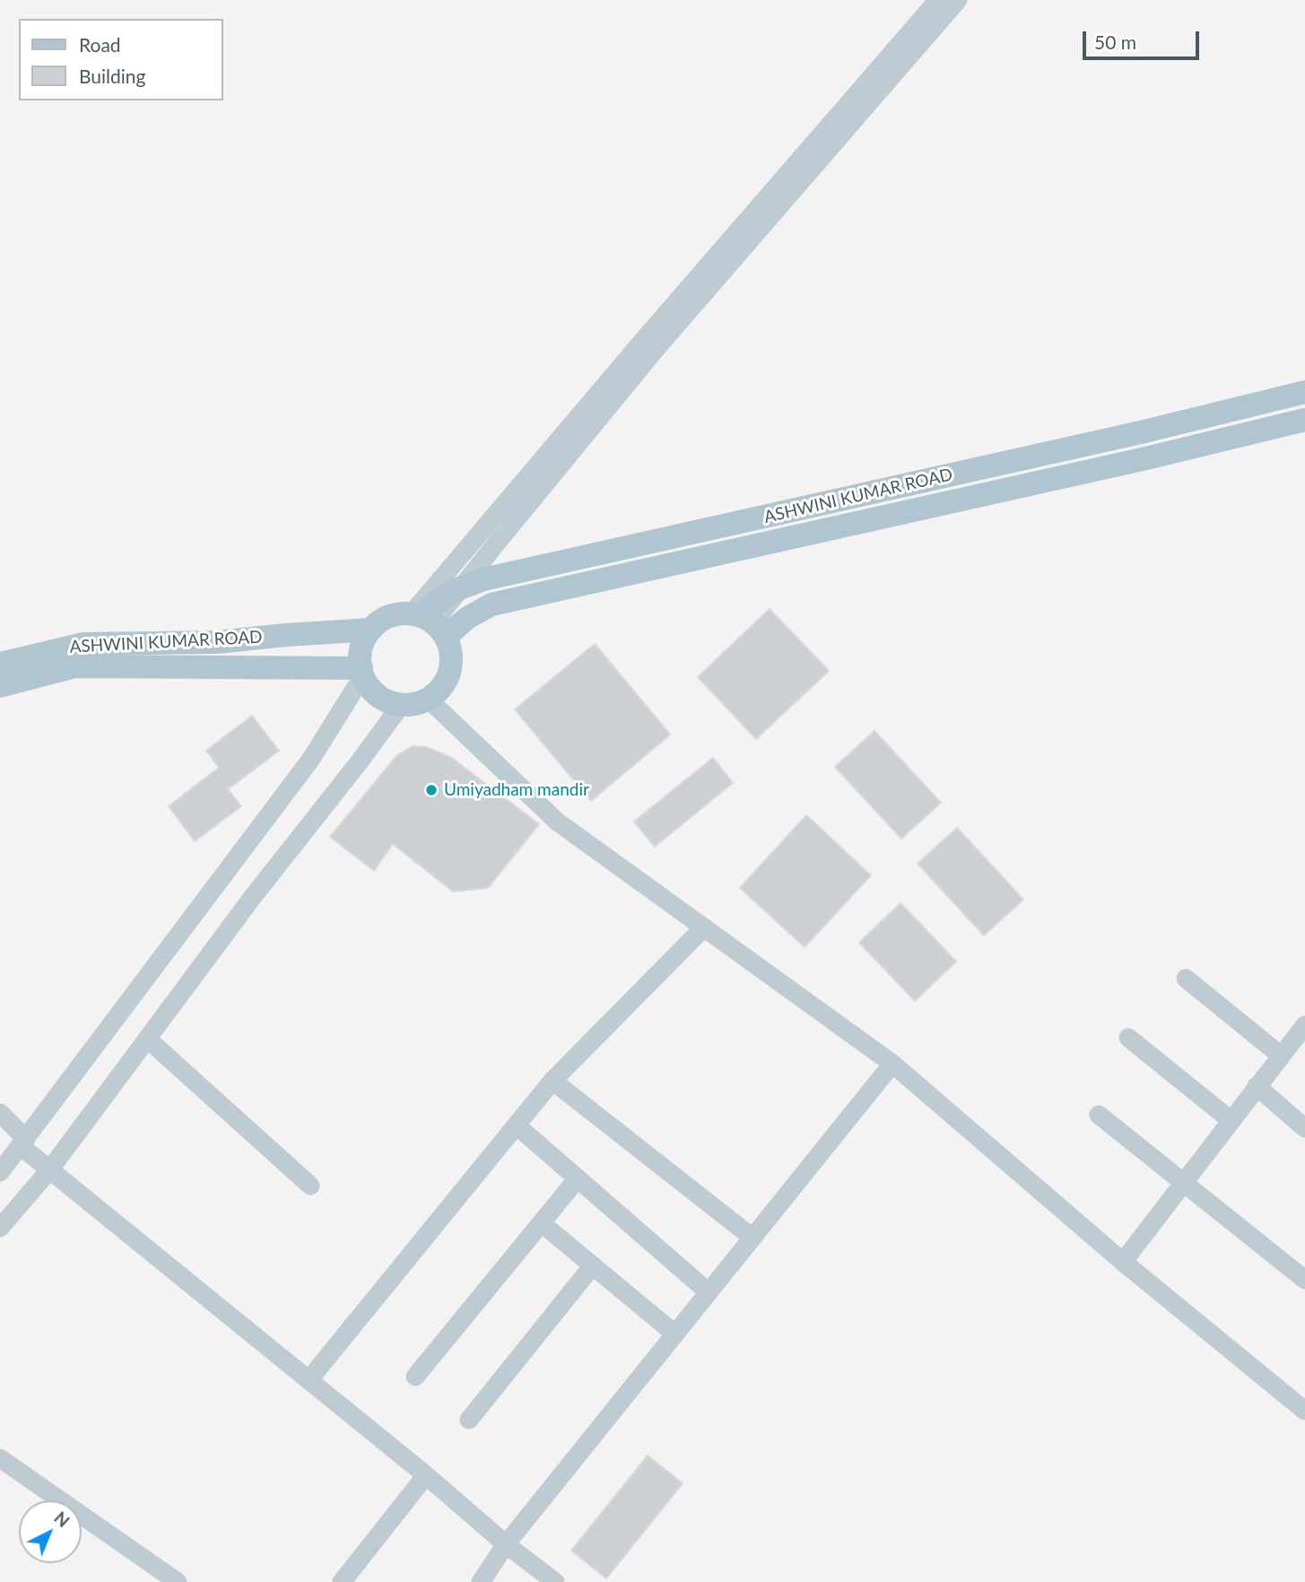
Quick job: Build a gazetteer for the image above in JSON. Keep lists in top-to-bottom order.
{
  "streets": {
    "main road": ["ASHWINI KUMAR ROAD"]
  },
  "places": ["Umiyadham mandir"],
  "legend": ["Road", "Building"],
  "scale_bar": "50 m",
  "north": "top right"
}
